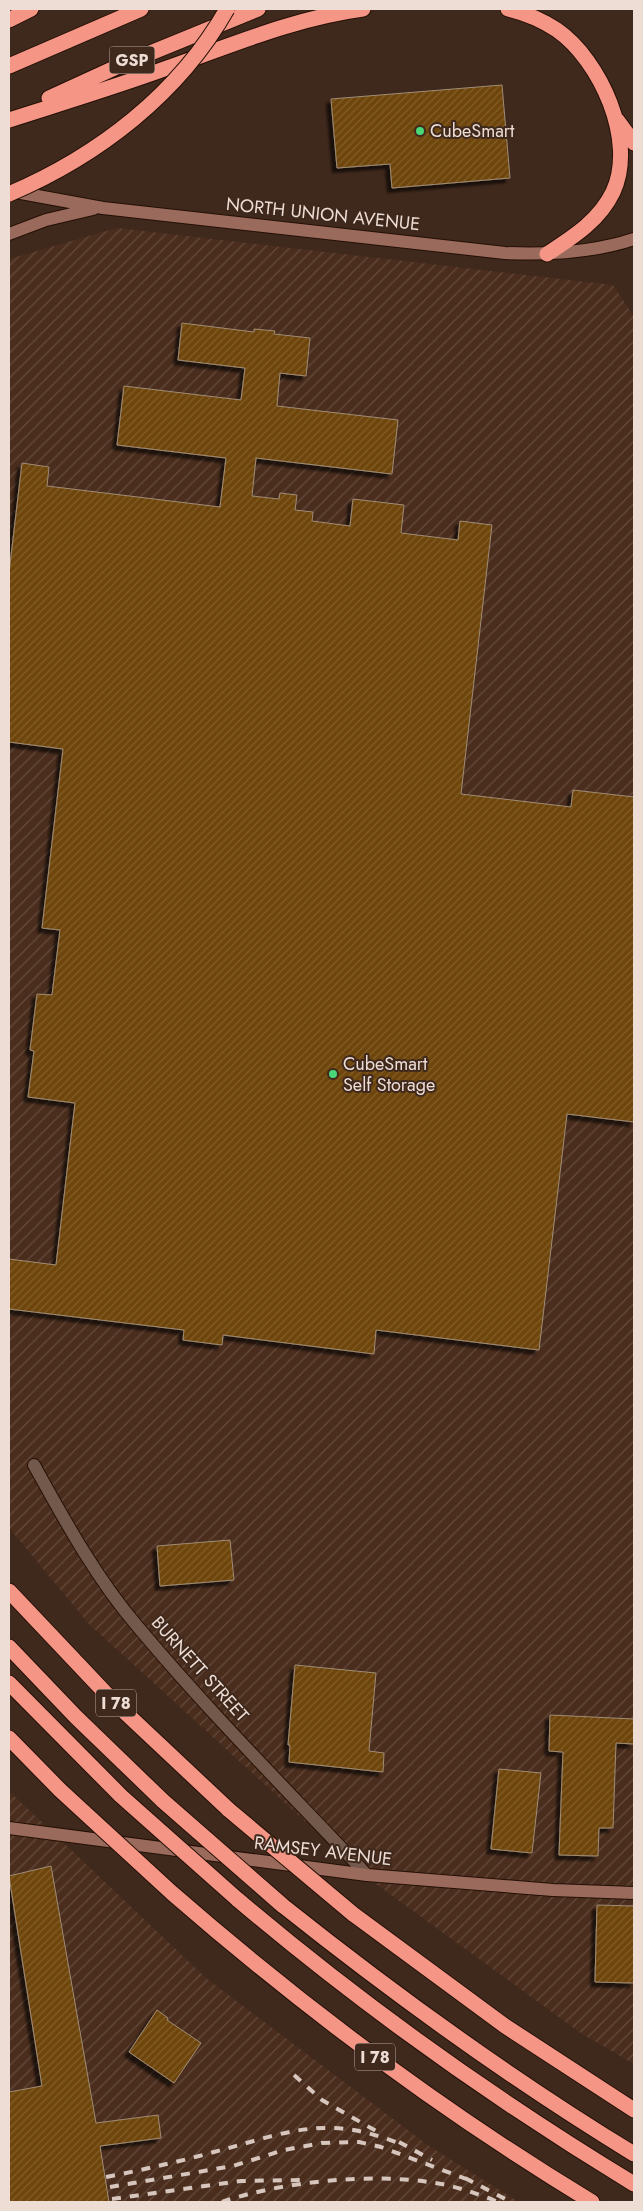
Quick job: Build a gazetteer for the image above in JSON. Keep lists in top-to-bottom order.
{
  "streets": {
    "highway": ["GSP", "I 78"],
    "street": ["NORTH UNION AVENUE", "BURNETT STREET", "RAMSEY AVENUE"]
  },
  "crossings": [
    ["BURNETT STREET", "RAMSEY AVENUE"]
  ],
  "places": ["CubeSmart", "CubeSmart Self Storage"]
}
